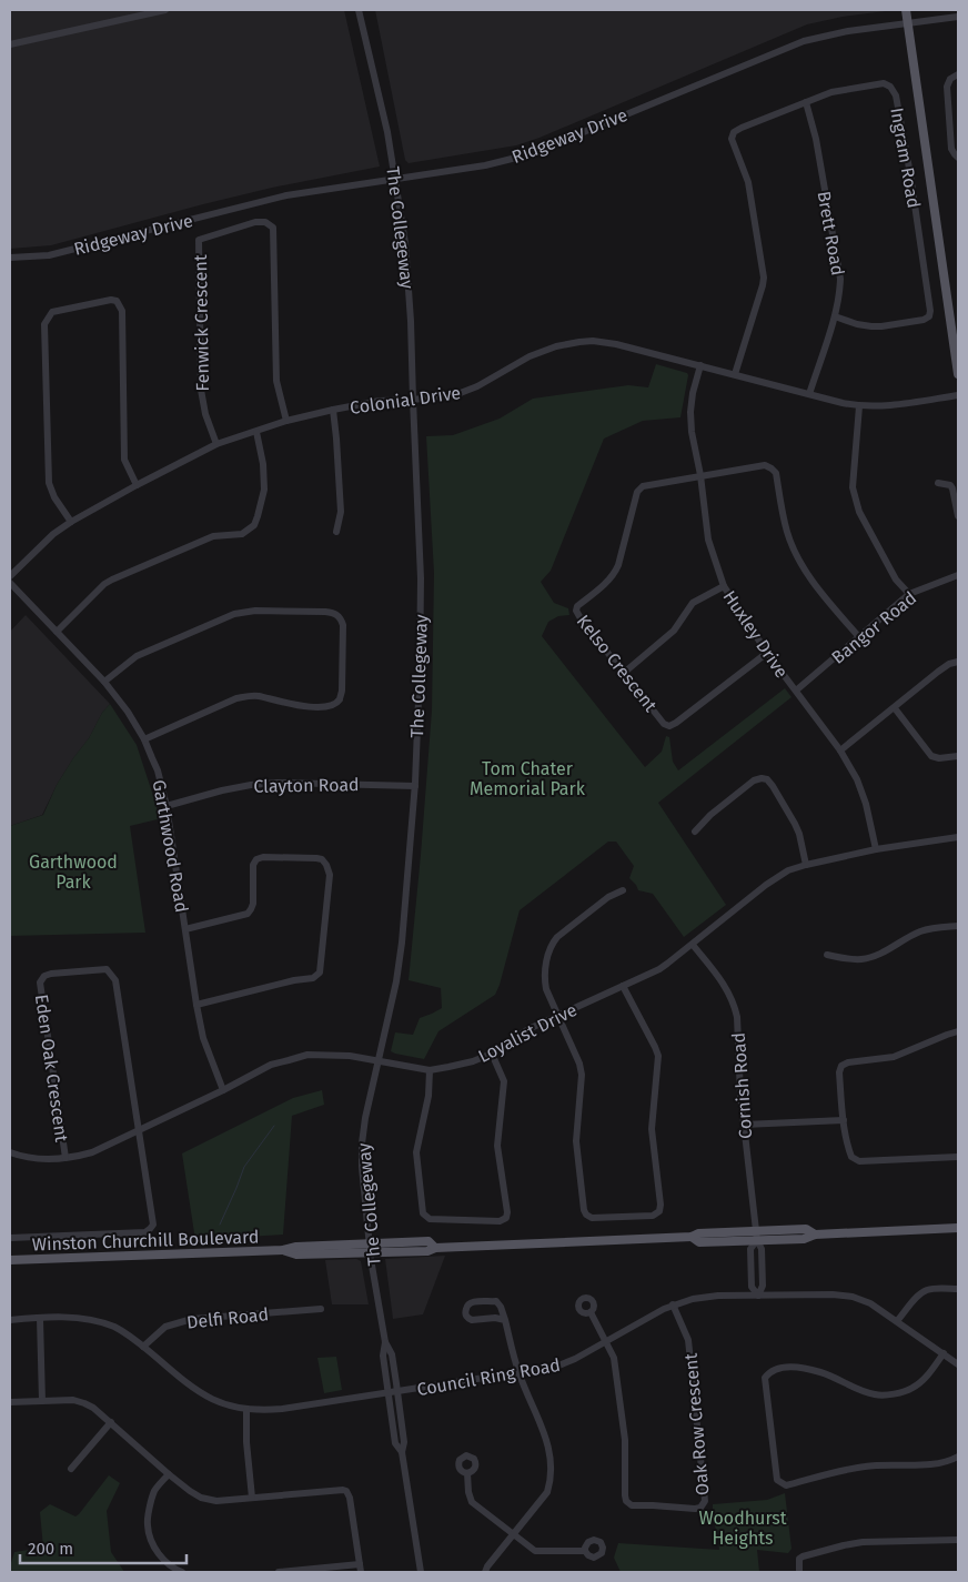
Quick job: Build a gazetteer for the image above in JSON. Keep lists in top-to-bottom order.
{
  "streets": {
    "main road": ["Winston Churchill Boulevard"],
    "street": [
      "Ridgeway Drive",
      "Ingram Road",
      "The Collegeway",
      "Brett Road",
      "Fenwick Crescent",
      "Colonial Drive",
      "Bangor Road",
      "Huxley Drive",
      "Kelso Crescent",
      "Clayton Road",
      "Garthwood Road",
      "Loyalist Drive",
      "Eden Oak Crescent",
      "Cornish Road",
      "Delfi Road",
      "Council Ring Road",
      "Oak Row Crescent"
    ]
  },
  "crossings": [
    ["Ridgeway Drive", "The Collegeway"],
    ["Ingram Road", "Brett Road"],
    ["Ingram Road", "Colonial Drive"],
    ["The Collegeway", "Colonial Drive"],
    ["The Collegeway", "Clayton Road"],
    ["The Collegeway", "Loyalist Drive"],
    ["The Collegeway", "Winston Churchill Boulevard"],
    ["The Collegeway", "Council Ring Road"],
    ["Brett Road", "Colonial Drive"],
    ["Fenwick Crescent", "Colonial Drive"],
    ["Colonial Drive", "Huxley Drive"],
    ["Bangor Road", "Huxley Drive"],
    ["Huxley Drive", "Kelso Crescent"],
    ["Huxley Drive", "Loyalist Drive"],
    ["Clayton Road", "Garthwood Road"],
    ["Garthwood Road", "Loyalist Drive"],
    ["Loyalist Drive", "Eden Oak Crescent"],
    ["Loyalist Drive", "Cornish Road"],
    ["Cornish Road", "Winston Churchill Boulevard"],
    ["Delfi Road", "Council Ring Road"],
    ["Council Ring Road", "Oak Row Crescent"]
  ],
  "parks": ["Tom Chater Memorial Park", "Garthwood Park", "Woodhurst Heights"],
  "scale_bar": "200 m"
}
